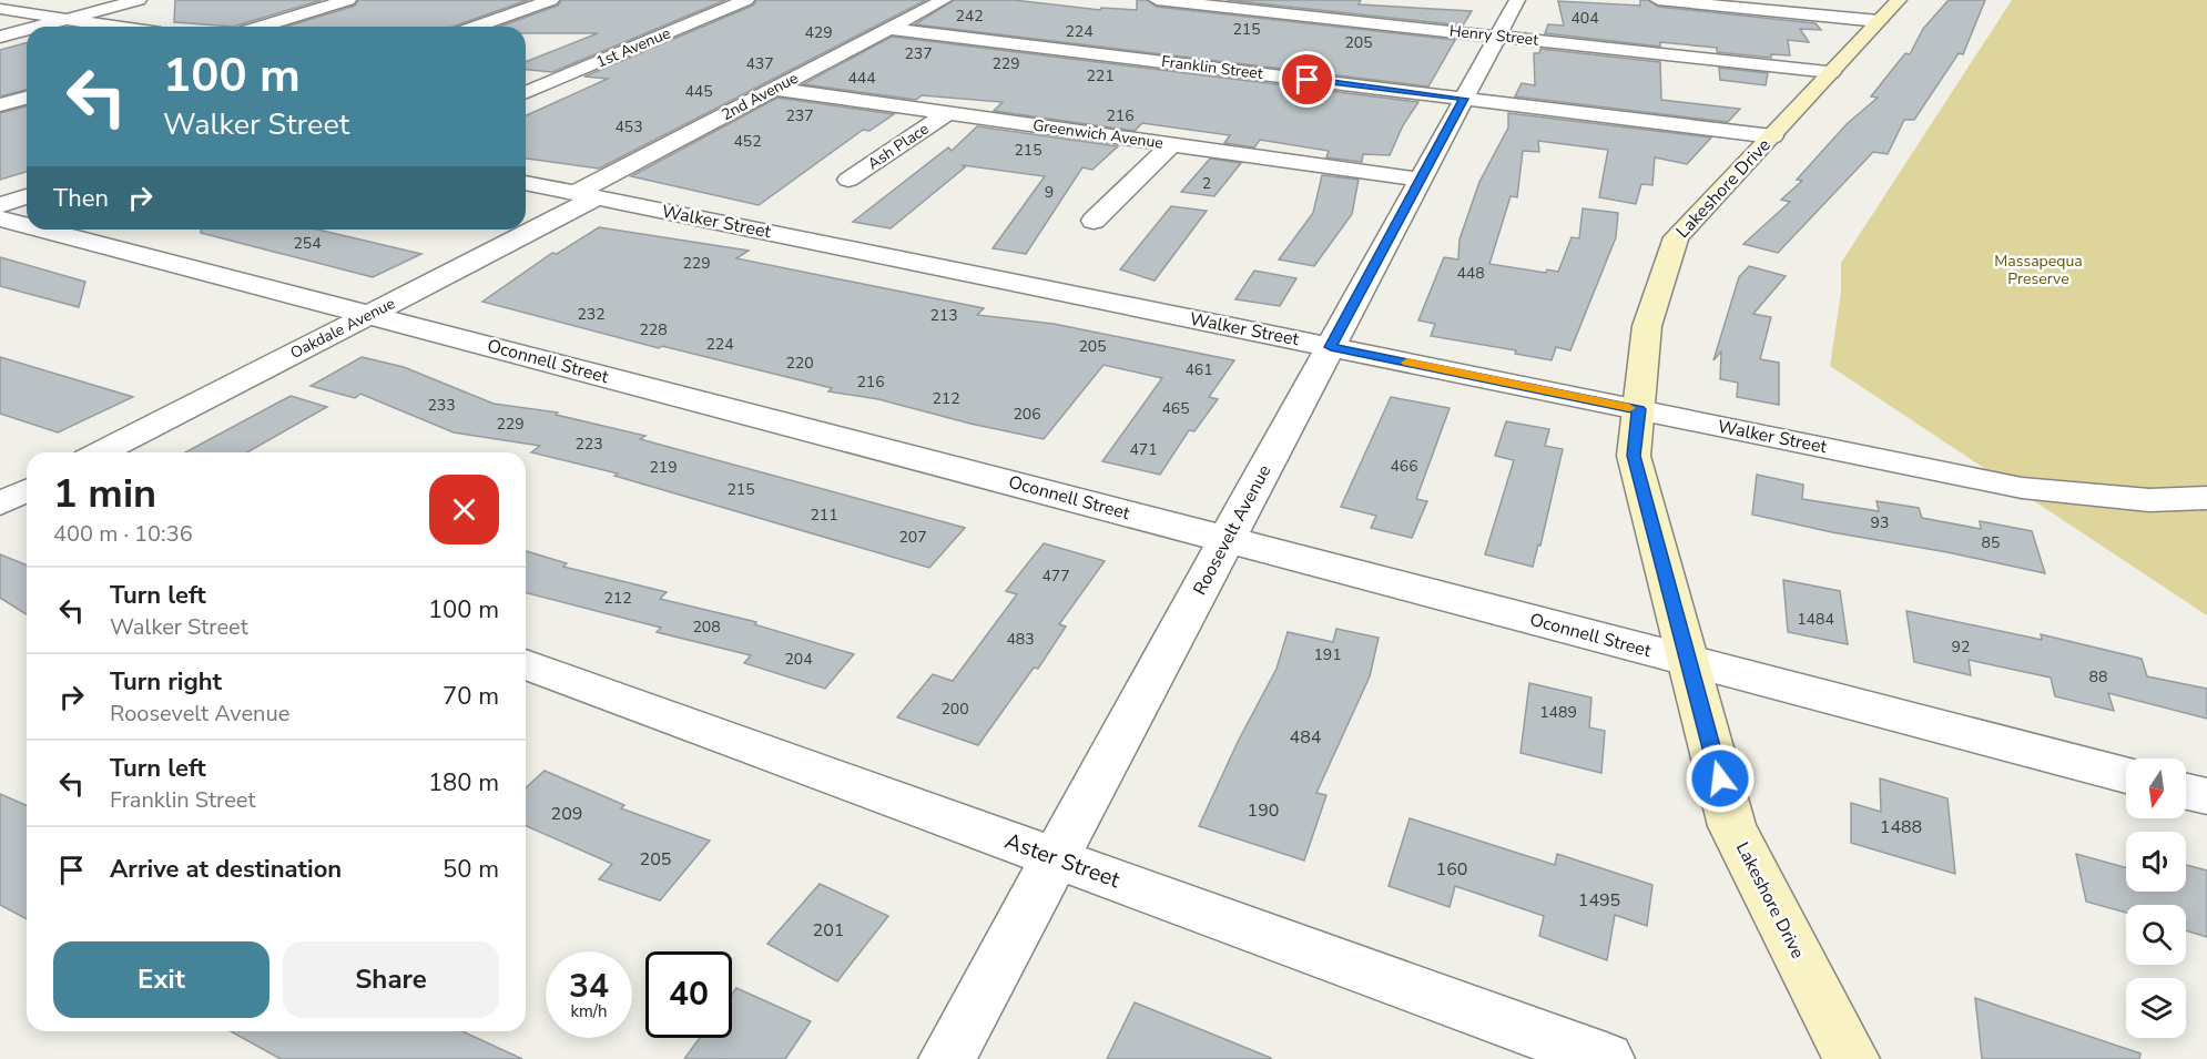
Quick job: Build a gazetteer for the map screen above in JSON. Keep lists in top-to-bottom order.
{
  "streets": {
    "street": [
      "Henry Street",
      "1st Avenue",
      "Franklin Street",
      "2nd Avenue",
      "Greenwich Avenue",
      "Ash Place",
      "Lakeshore Drive",
      "Walker Street",
      "Oakdale Avenue",
      "Oconnell Street",
      "Roosevelt Avenue",
      "Aster Street"
    ]
  },
  "crossings": [
    ["Henry Street", "Lakeshore Drive"],
    ["Henry Street", "Roosevelt Avenue"],
    ["Franklin Street", "2nd Avenue"],
    ["Franklin Street", "Lakeshore Drive"],
    ["Franklin Street", "Roosevelt Avenue"],
    ["2nd Avenue", "Greenwich Avenue"],
    ["2nd Avenue", "Walker Street"],
    ["2nd Avenue", "Oakdale Avenue"],
    ["Greenwich Avenue", "Ash Place"],
    ["Greenwich Avenue", "Roosevelt Avenue"],
    ["Lakeshore Drive", "Walker Street"],
    ["Lakeshore Drive", "Oconnell Street"],
    ["Walker Street", "Oakdale Avenue"],
    ["Walker Street", "Roosevelt Avenue"],
    ["Oakdale Avenue", "Oconnell Street"],
    ["Oconnell Street", "Roosevelt Avenue"],
    ["Roosevelt Avenue", "Aster Street"]
  ],
  "parks": ["Massapequa Preserve"],
  "house_numbers": [
    "242",
    "404",
    "215",
    "224",
    "429",
    "205",
    "237",
    "437",
    "229",
    "221",
    "444",
    "445",
    "237",
    "216",
    "453",
    "452",
    "215",
    "2",
    "9",
    "254",
    "229",
    "448",
    "232",
    "213",
    "228",
    "224",
    "205",
    "220",
    "461",
    "216",
    "212",
    "233",
    "465",
    "206",
    "229",
    "223",
    "471",
    "466",
    "219",
    "215",
    "211",
    "93",
    "207",
    "85",
    "477",
    "212",
    "1484",
    "208",
    "483",
    "92",
    "191",
    "204",
    "88",
    "200",
    "1489",
    "484",
    "190",
    "209",
    "1488",
    "205",
    "160",
    "1495",
    "201"
  ],
  "north": "bottom",
  "page": {
    "turn": ["100 m", "Walker Street"],
    "then": "Then",
    "heading": ["1 min", "400 m · 10:36"],
    "list": [
      {
        "name": "Turn left",
        "note": "Walker Street",
        "value": "100 m"
      },
      {
        "name": "Turn right",
        "note": "Roosevelt Avenue",
        "value": "70 m"
      },
      {
        "name": "Turn left",
        "note": "Franklin Street",
        "value": "180 m"
      },
      {
        "name": "Arrive at destination",
        "value": "50 m"
      }
    ],
    "buttons": ["Exit", "Share"],
    "speed": "34 km/h",
    "limit": "40"
  }
}
